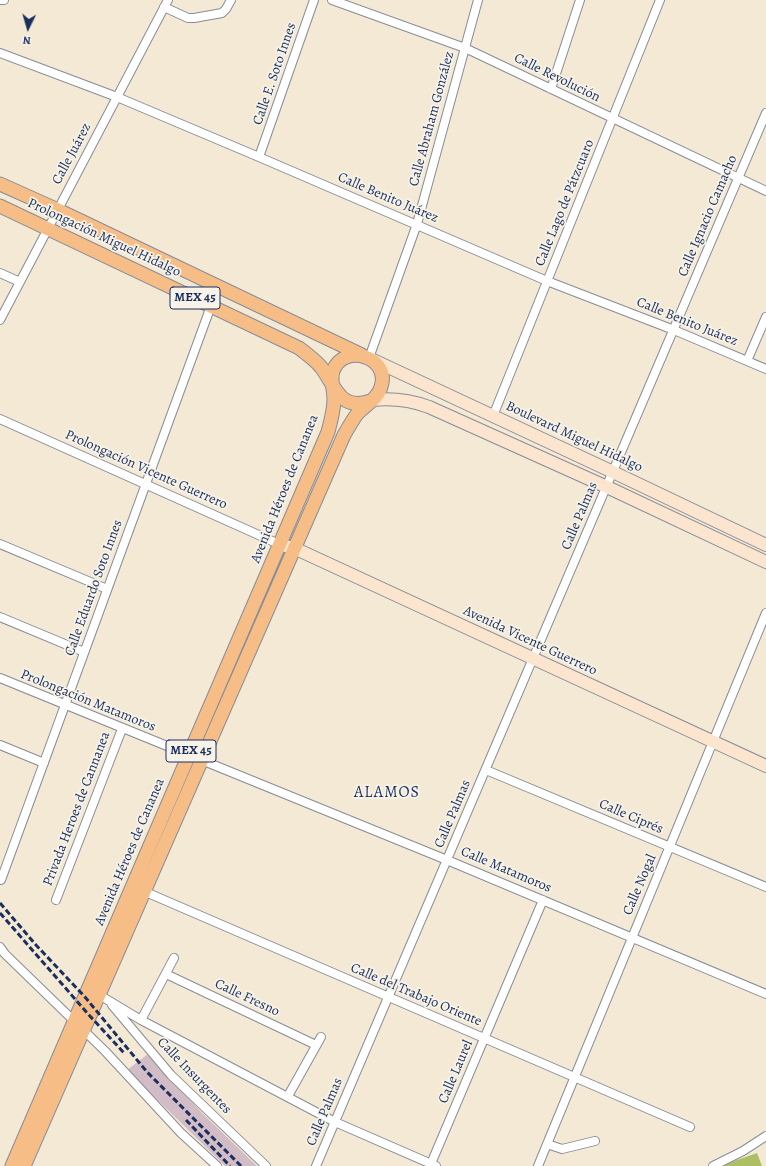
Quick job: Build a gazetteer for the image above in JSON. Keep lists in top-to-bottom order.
{
  "streets": {
    "main road": ["Prolongación Miguel Hidalgo", "MEX 45", "Avenida Héroes de Cananea"],
    "street": [
      "Calle E. Soto Innes",
      "Calle Revolución",
      "Calle Abraham González",
      "Calle Juárez",
      "Calle Benito Juárez",
      "Calle Lago de Pátzcuaro",
      "Calle Ignacio Camacho",
      "Boulevard Miguel Hidalgo",
      "Prolongación Vicente Guerrero",
      "Calle Palmas",
      "Calle Eduardo Soto Innes",
      "Avenida Vicente Guerrero",
      "Prolongación Matamoros",
      "Privada Heroes de Cannanea",
      "Calle Ciprés",
      "Calle Matamoros",
      "Calle Nogal",
      "Calle del Trabajo Oriente",
      "Calle Fresno",
      "Calle Laurel",
      "Calle Insurgentes"
    ]
  },
  "crossings": [
    ["Calle E. Soto Innes", "Calle Benito Juárez"],
    ["Calle Revolución", "Calle Abraham González"],
    ["Calle Revolución", "Calle Lago de Pátzcuaro"],
    ["Calle Revolución", "Calle Ignacio Camacho"],
    ["Calle Abraham González", "Calle Benito Juárez"],
    ["Calle Abraham González", "Prolongación Miguel Hidalgo"],
    ["Calle Abraham González", "Boulevard Miguel Hidalgo"],
    ["Calle Abraham González", "Avenida Héroes de Cananea"],
    ["Calle Juárez", "Calle Benito Juárez"],
    ["Calle Juárez", "Prolongación Miguel Hidalgo"],
    ["Calle Benito Juárez", "Calle Lago de Pátzcuaro"],
    ["Calle Benito Juárez", "Calle Ignacio Camacho"],
    ["Calle Lago de Pátzcuaro", "Boulevard Miguel Hidalgo"],
    ["Calle Ignacio Camacho", "Boulevard Miguel Hidalgo"],
    ["Calle Ignacio Camacho", "Calle Palmas"],
    ["Prolongación Miguel Hidalgo", "Boulevard Miguel Hidalgo"],
    ["Prolongación Miguel Hidalgo", "Avenida Héroes de Cananea"],
    ["Prolongación Miguel Hidalgo", "Calle Eduardo Soto Innes"],
    ["Boulevard Miguel Hidalgo", "Avenida Héroes de Cananea"],
    ["Boulevard Miguel Hidalgo", "Calle Palmas"],
    ["Prolongación Vicente Guerrero", "Avenida Héroes de Cananea"],
    ["Prolongación Vicente Guerrero", "Calle Eduardo Soto Innes"],
    ["Prolongación Vicente Guerrero", "Avenida Vicente Guerrero"],
    ["Avenida Héroes de Cananea", "Avenida Vicente Guerrero"],
    ["Avenida Héroes de Cananea", "Prolongación Matamoros"],
    ["Avenida Héroes de Cananea", "Calle Matamoros"],
    ["Avenida Héroes de Cananea", "Calle del Trabajo Oriente"],
    ["Avenida Héroes de Cananea", "Calle Insurgentes"],
    ["Calle Palmas", "Avenida Vicente Guerrero"],
    ["Calle Palmas", "Calle Ciprés"],
    ["Calle Palmas", "Calle Matamoros"],
    ["Calle Palmas", "Calle del Trabajo Oriente"],
    ["Calle Eduardo Soto Innes", "Prolongación Matamoros"],
    ["Avenida Vicente Guerrero", "Calle Nogal"],
    ["Prolongación Matamoros", "Privada Heroes de Cannanea"],
    ["Prolongación Matamoros", "Calle Matamoros"],
    ["Calle Ciprés", "Calle Nogal"],
    ["Calle Matamoros", "Calle Nogal"],
    ["Calle Matamoros", "Calle Laurel"],
    ["Calle Nogal", "Calle del Trabajo Oriente"],
    ["Calle del Trabajo Oriente", "Calle Laurel"]
  ],
  "districts": ["ALAMOS"],
  "north": "bottom"
}
